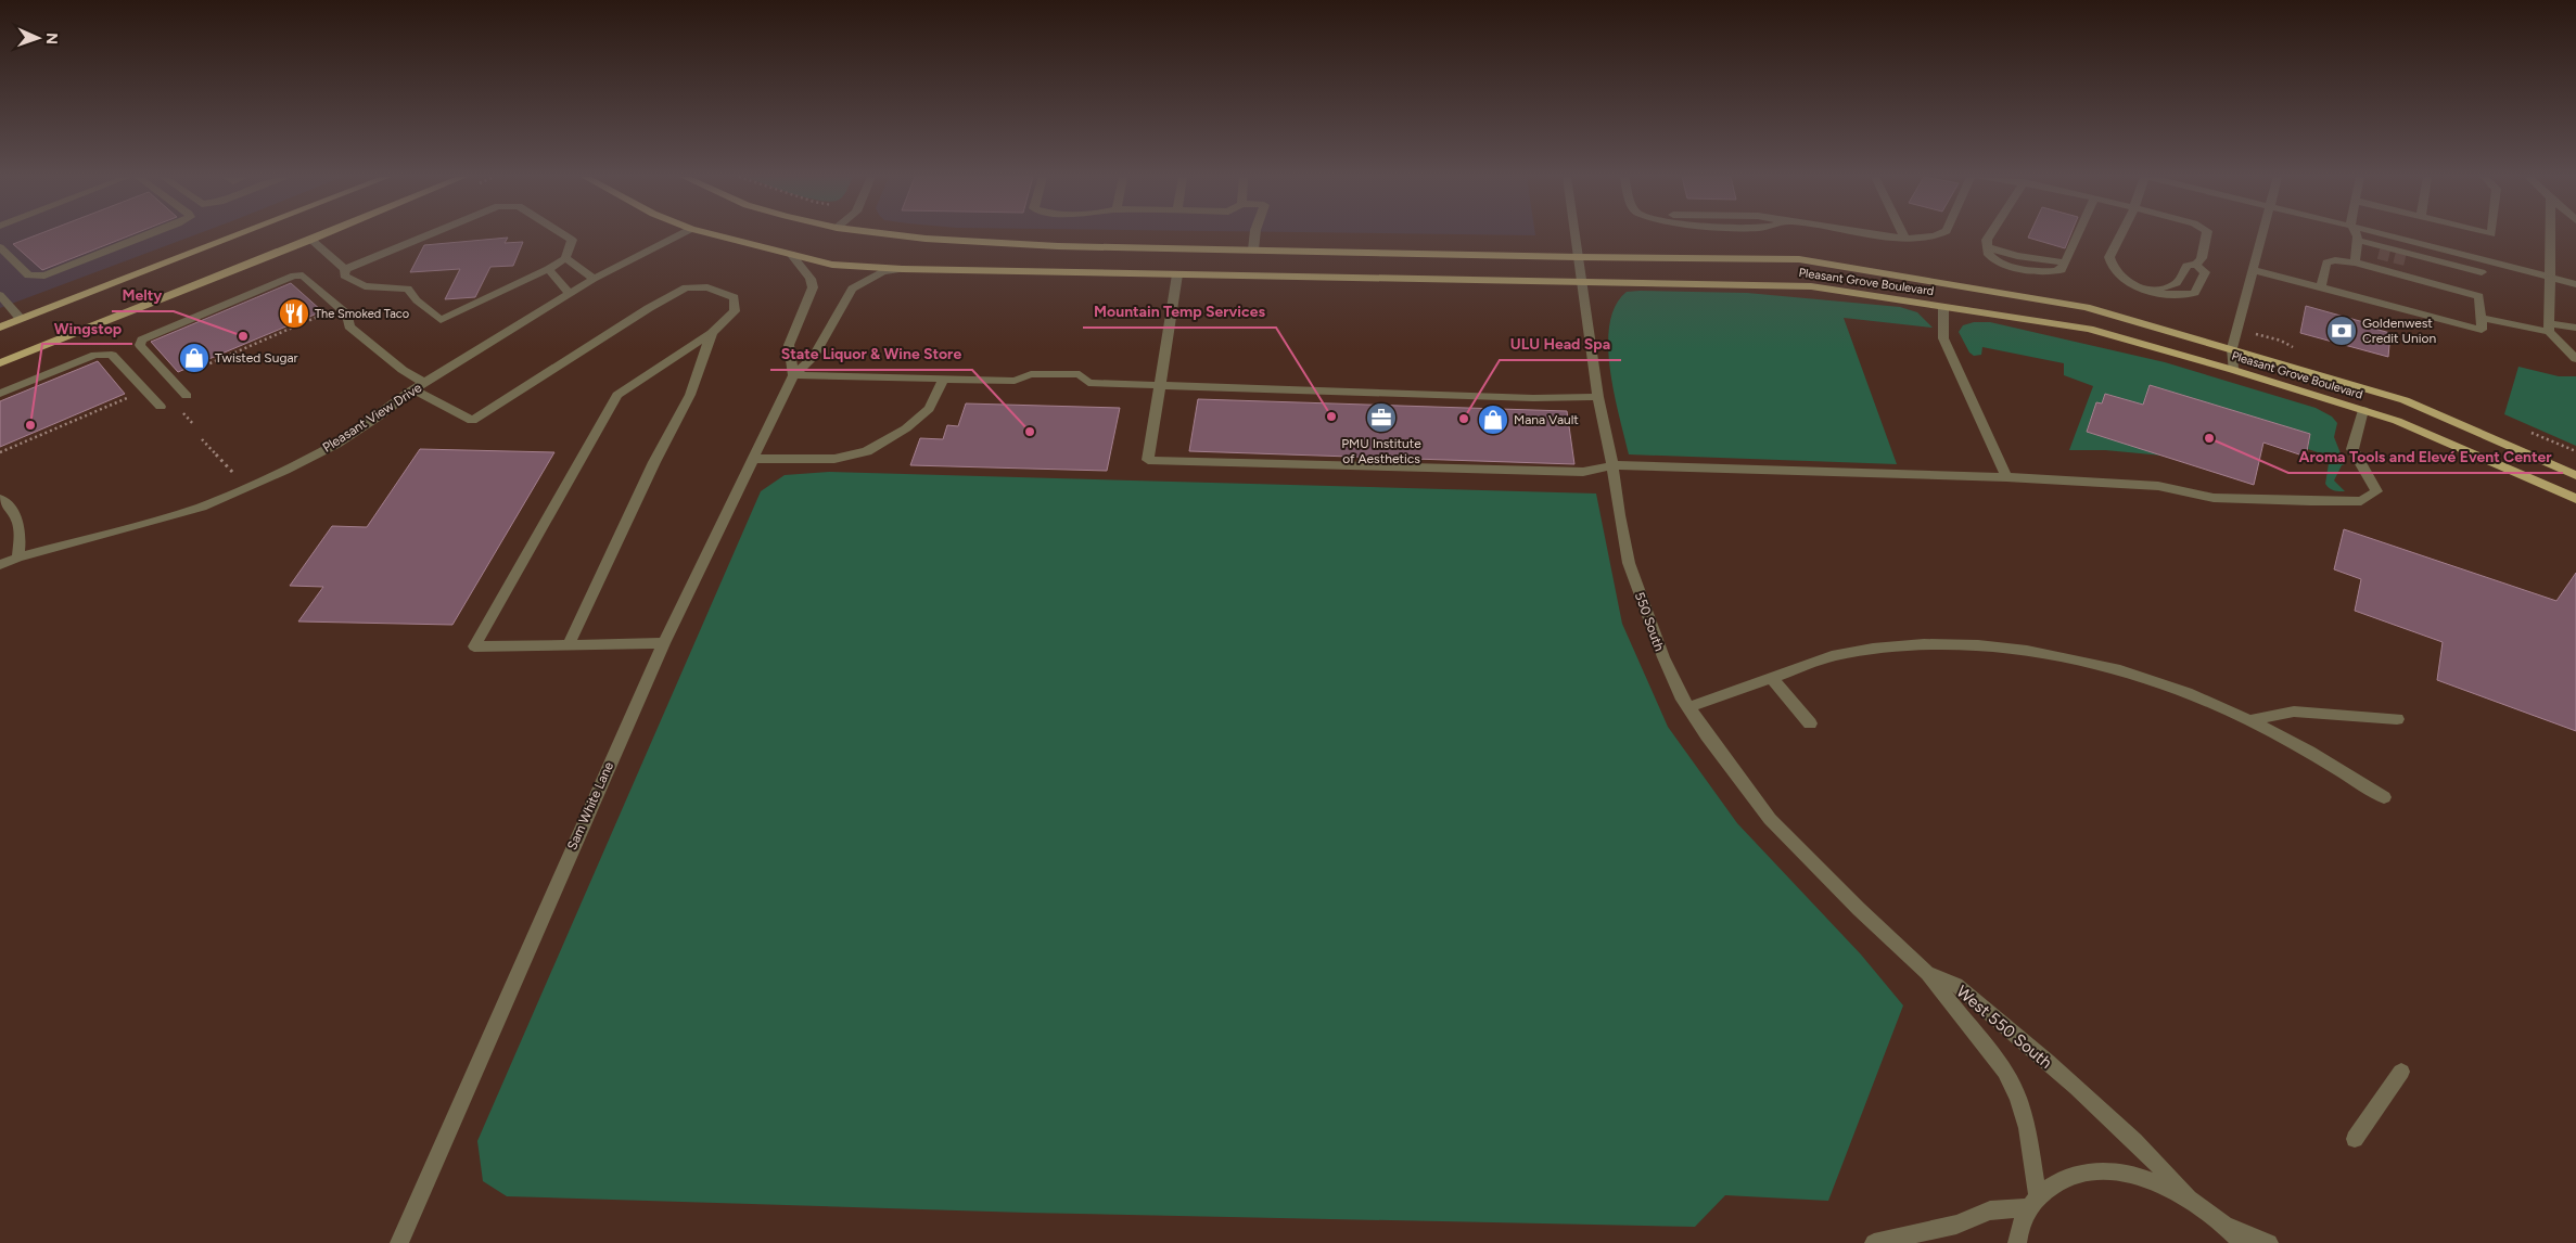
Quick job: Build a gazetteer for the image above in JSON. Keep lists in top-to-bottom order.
{
  "streets": {
    "main road": ["Pleasant Grove Boulevard"],
    "street": [
      "Pleasant View Drive",
      "550 South",
      "Sam White Lane",
      "West 550 South"
    ]
  },
  "crossings": [
    ["Pleasant Grove Boulevard", "550 South"],
    ["Pleasant Grove Boulevard", "Sam White Lane"],
    ["550 South", "West 550 South"]
  ],
  "places": {
    "restaurant": ["The Smoked Taco"],
    "bank": ["Goldenwest Credit Union"],
    "other": [
      "Melty",
      "Mountain Temp Services",
      "ULU Head Spa",
      "Wingstop",
      "State Liquor & Wine Store",
      "Aroma Tools and Elevé Event Center"
    ],
    "shop": ["Twisted Sugar", "Mana Vault"],
    "office": ["PMU Institute of Aesthetics"]
  },
  "north": "right"
}
